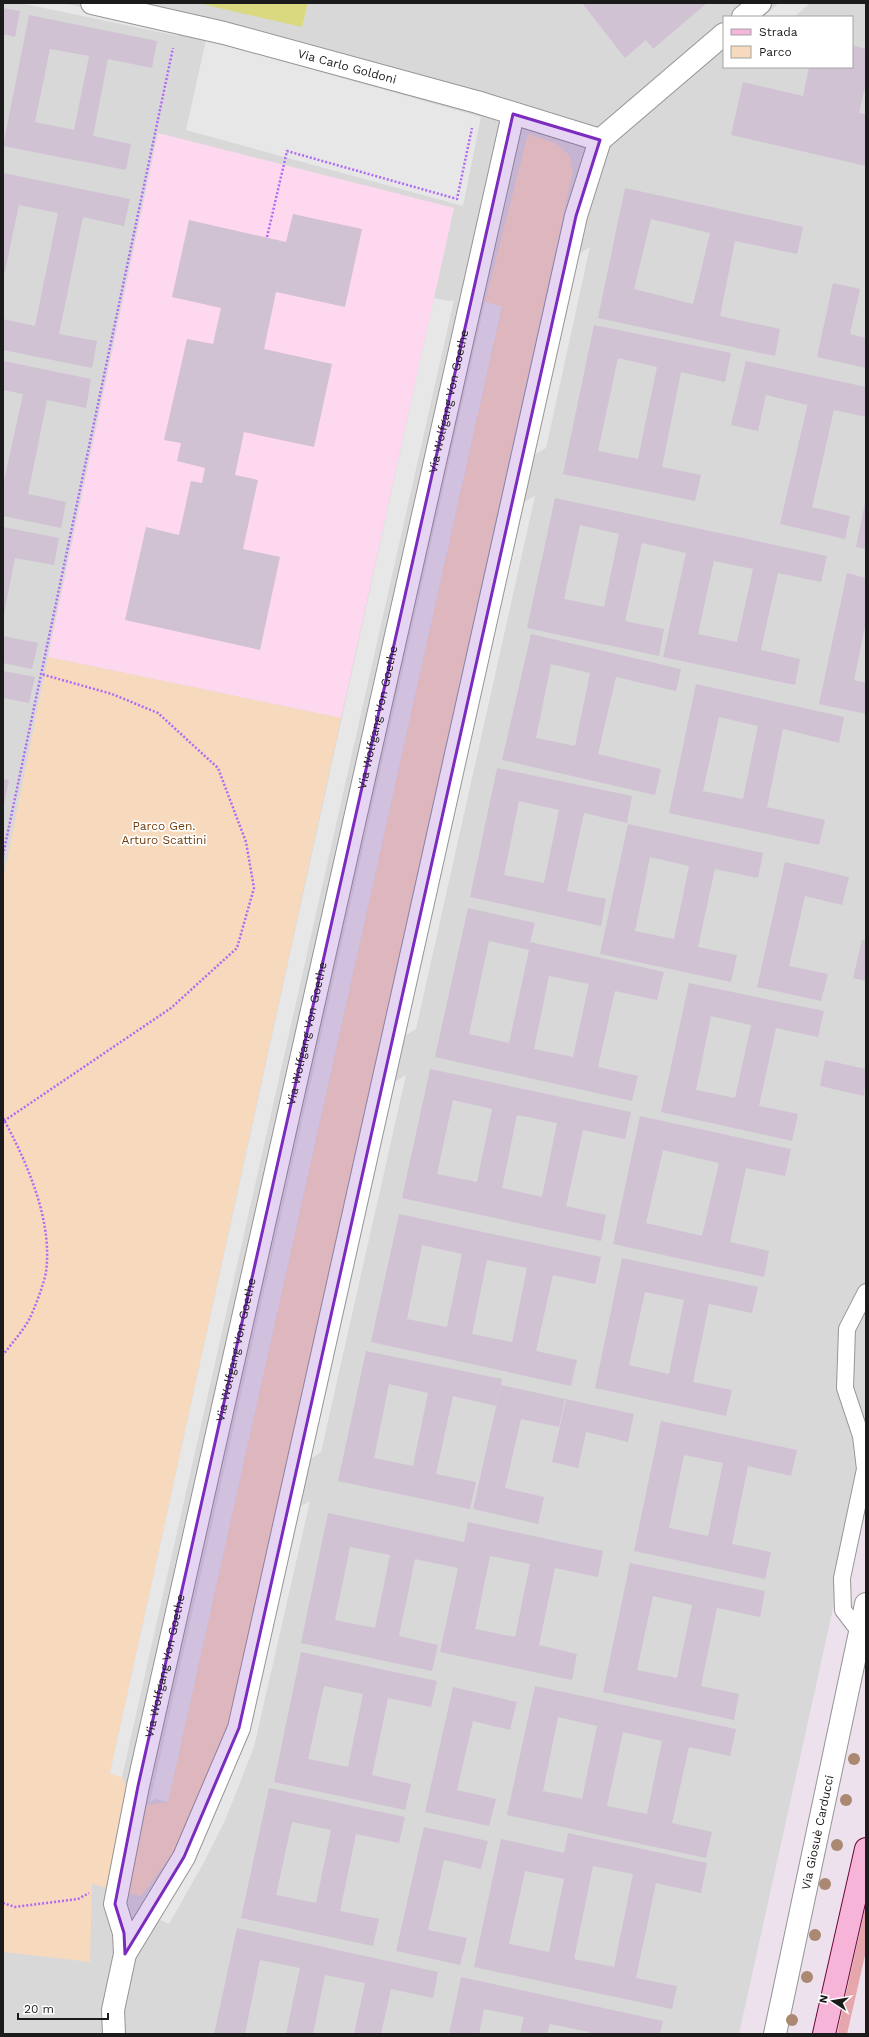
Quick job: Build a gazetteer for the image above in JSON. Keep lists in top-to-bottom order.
{
  "streets": {
    "street": ["Via Carlo Goldoni", "Via Wolfgang Von Goethe", "Via Giosuè Carducci"]
  },
  "crossings": [
    ["Via Carlo Goldoni", "Via Wolfgang Von Goethe"]
  ],
  "parks": ["Parco Gen. Arturo Scattini"],
  "legend": ["Strada", "Parco"],
  "scale_bar": "20 m",
  "north": "left"
}
